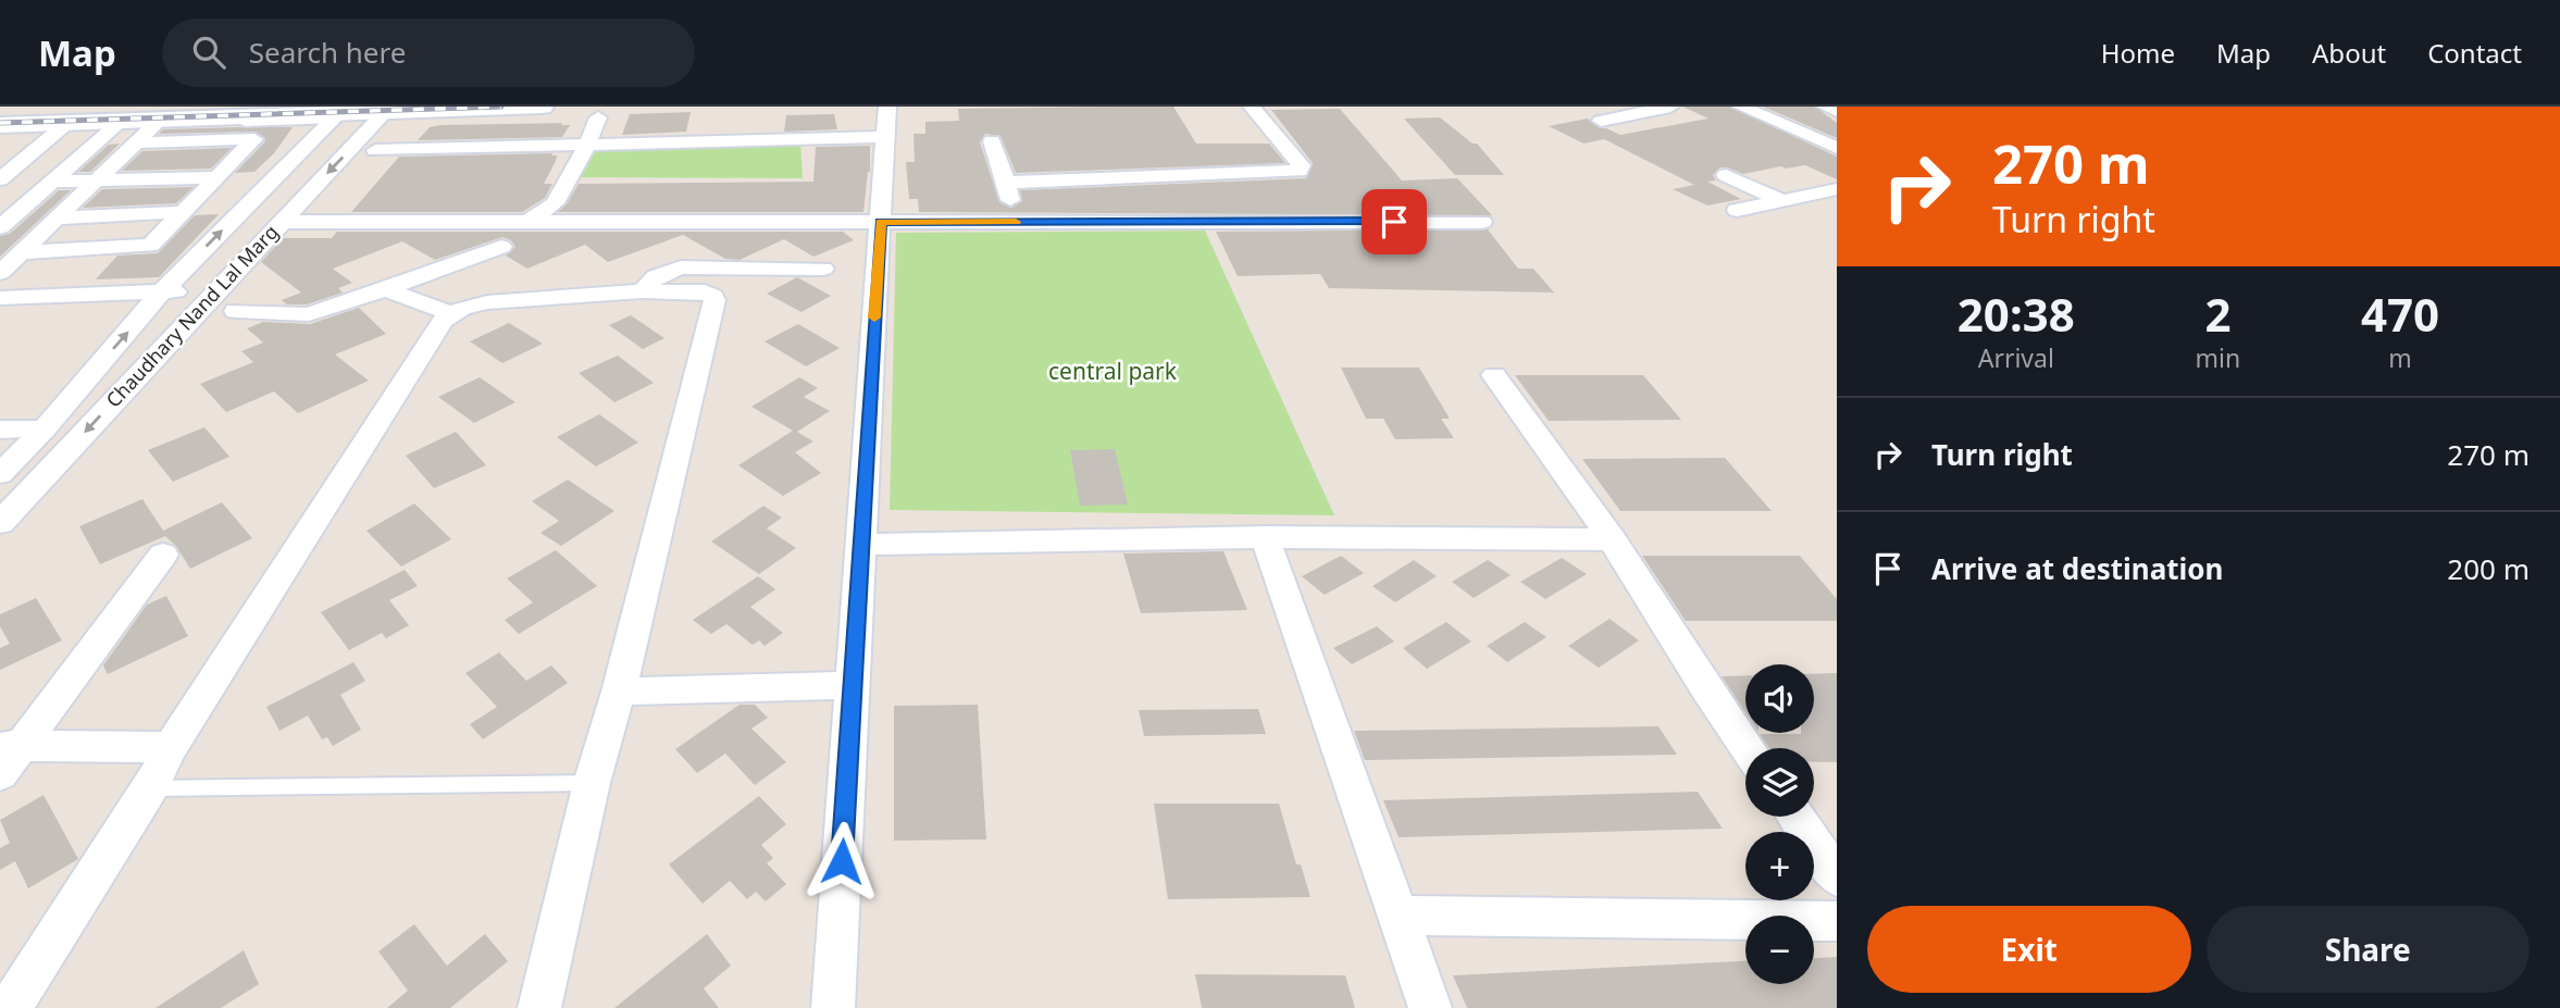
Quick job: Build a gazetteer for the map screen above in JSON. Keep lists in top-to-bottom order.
{
  "streets": {
    "street": ["Chaudhary Nand Lal Marg"]
  },
  "parks": ["central park"],
  "page": {
    "header": "Map",
    "search": "Search here",
    "nav": [
      "Home",
      "Map",
      "About",
      "Contact"
    ],
    "turn": ["270 m", "Turn right"],
    "eta": [
      "20:38",
      "Arrival",
      "2",
      "min",
      "470",
      "m"
    ],
    "list": [
      {
        "name": "Turn right",
        "value": "270 m"
      },
      {
        "name": "Arrive at destination",
        "value": "200 m"
      }
    ],
    "map_buttons": ["+", "−"],
    "buttons": ["Exit", "Share"]
  }
}
